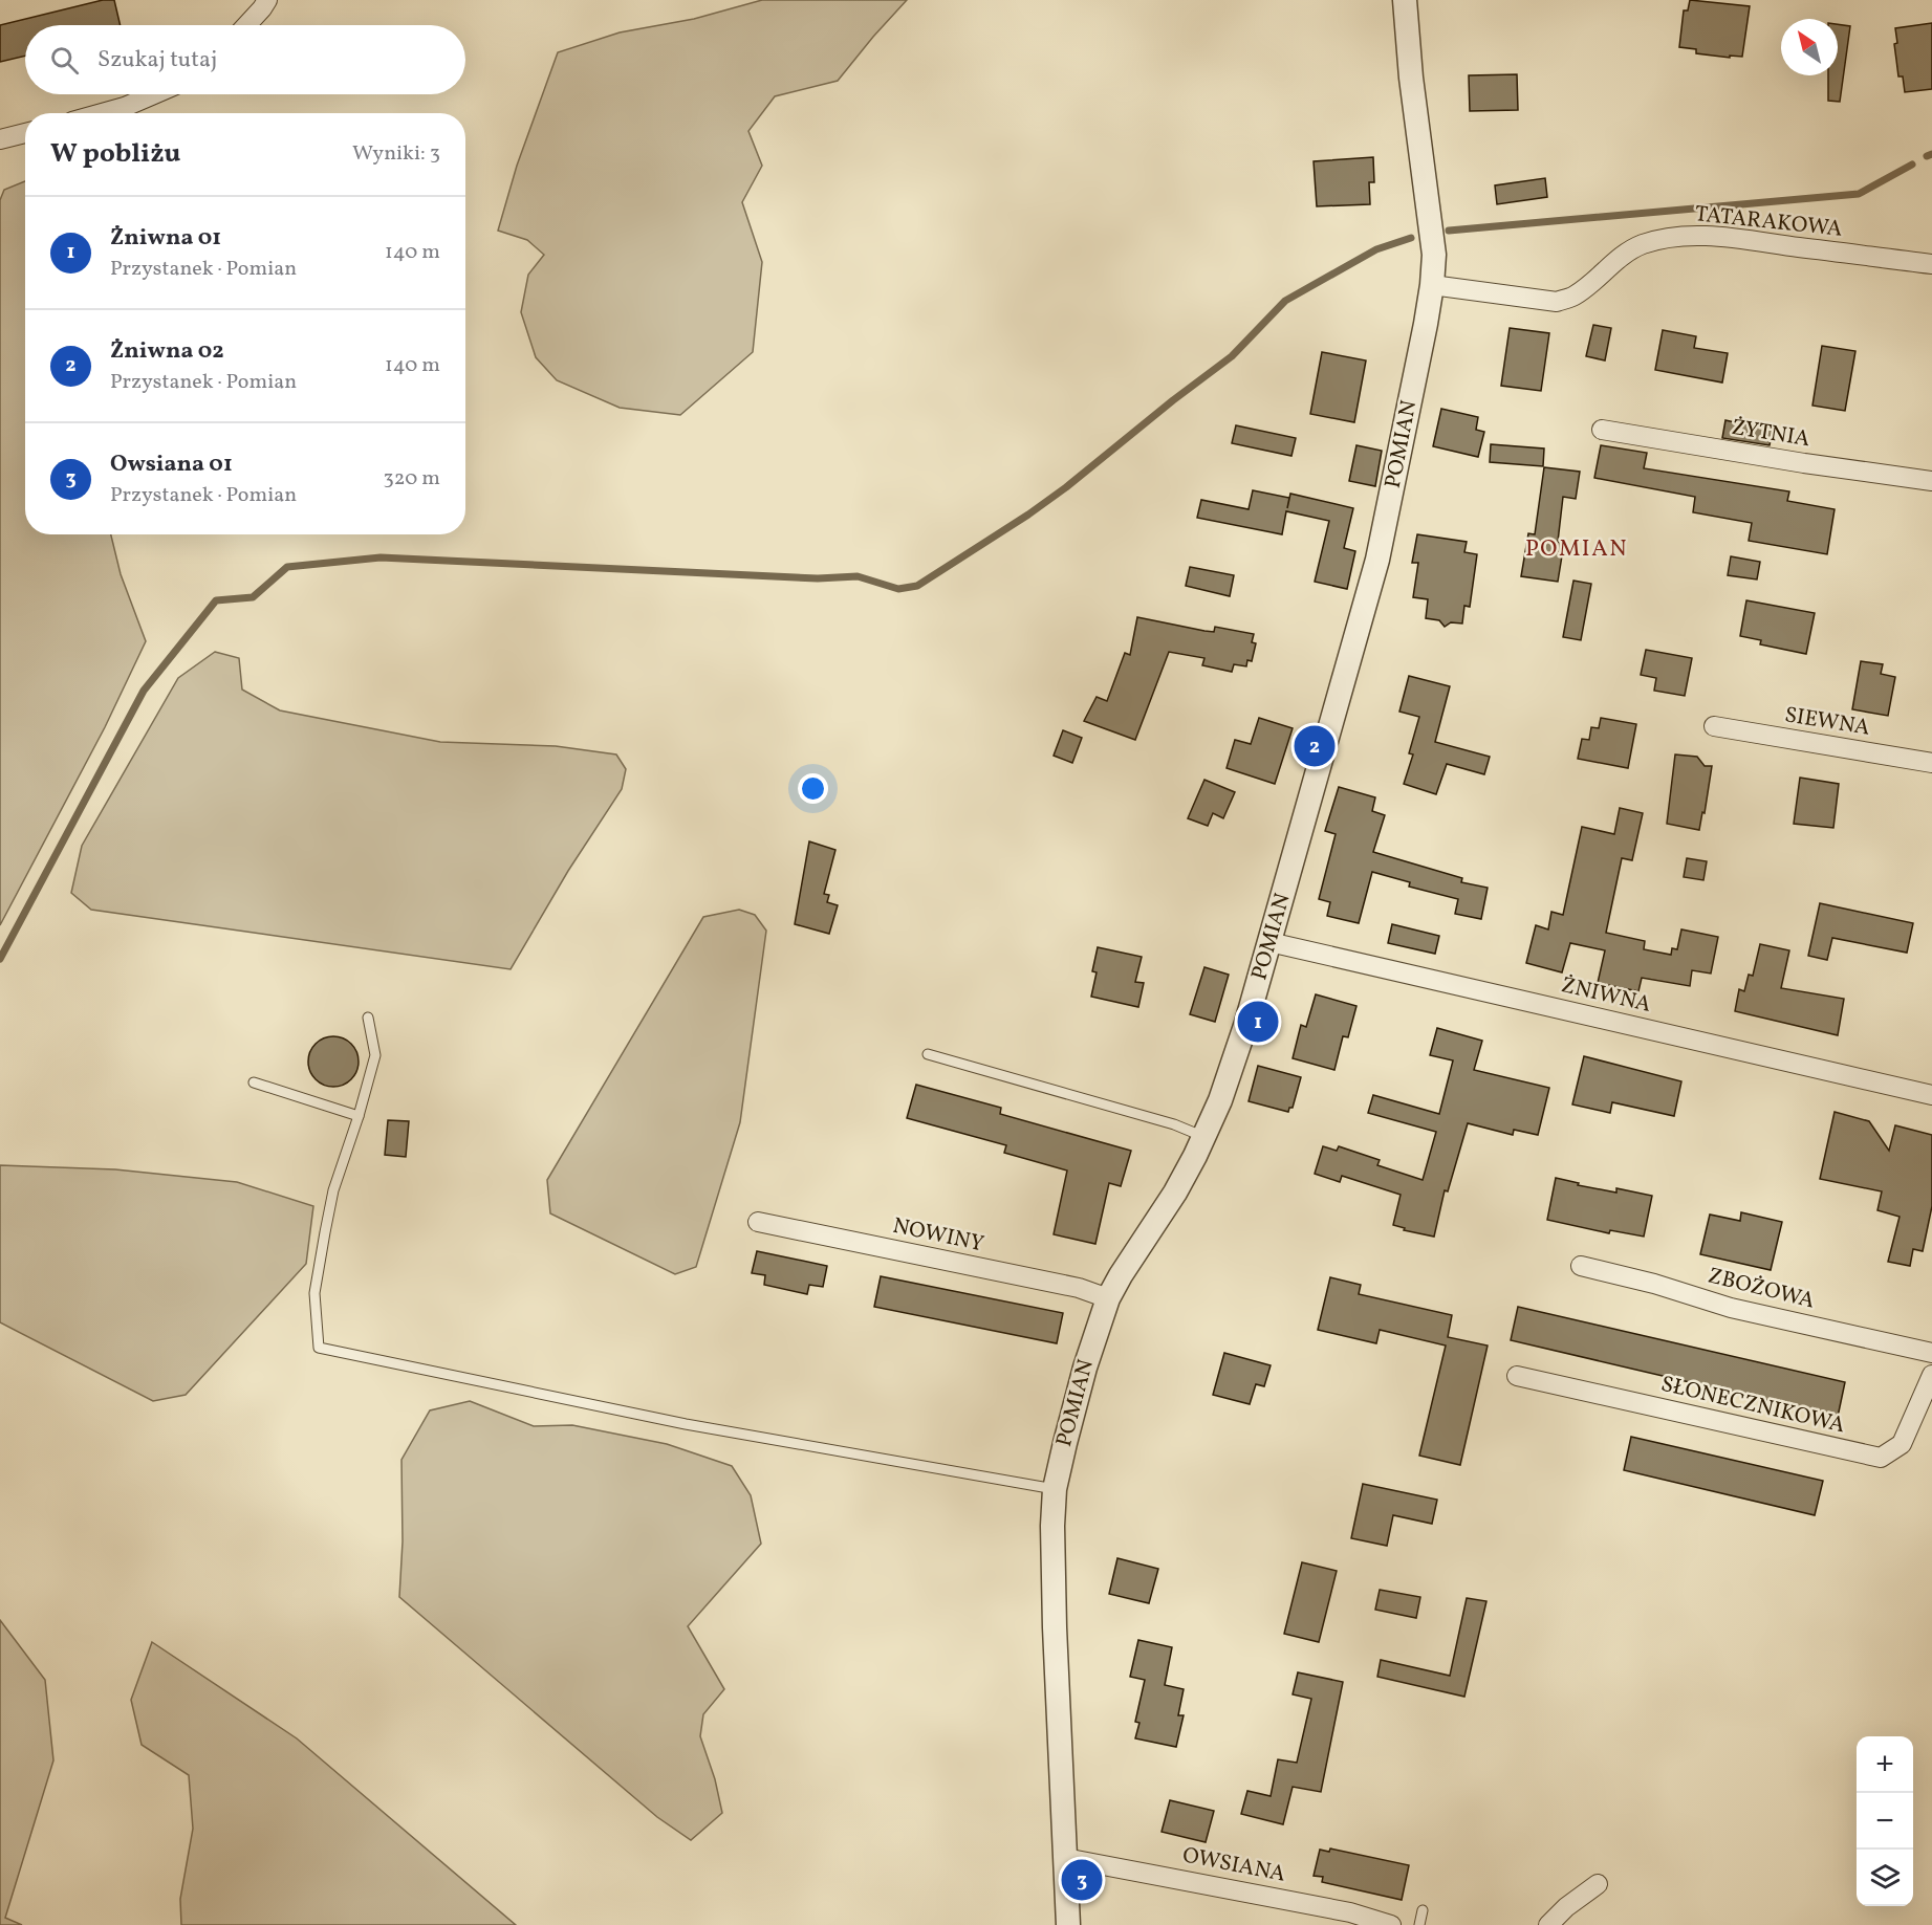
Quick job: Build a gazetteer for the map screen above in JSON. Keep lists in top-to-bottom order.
{
  "streets": {
    "street": [
      "TATARAKOWA",
      "ŻYTNIA",
      "POMIAN",
      "SIEWNA",
      "ŻNIWNA",
      "NOWINY",
      "ZBOŻOWA",
      "SŁONECZNIKOWA",
      "OWSIANA"
    ]
  },
  "crossings": [
    ["TATARAKOWA", "POMIAN"],
    ["POMIAN", "ŻNIWNA"],
    ["POMIAN", "NOWINY"],
    ["POMIAN", "OWSIANA"]
  ],
  "districts": ["POMIAN"],
  "north": "top left",
  "page": {
    "search": "Szukaj tutaj",
    "heading": ["W pobliżu", "Wyniki: 3"],
    "list": [
      {
        "mark": "1",
        "name": "Żniwna 01",
        "note": "Przystanek · Pomian",
        "value": "140 m"
      },
      {
        "mark": "2",
        "name": "Żniwna 02",
        "note": "Przystanek · Pomian",
        "value": "140 m"
      },
      {
        "mark": "3",
        "name": "Owsiana 01",
        "note": "Przystanek · Pomian",
        "value": "320 m"
      }
    ],
    "pins": ["2", "1", "3"],
    "map_buttons": ["+", "−"]
  }
}
